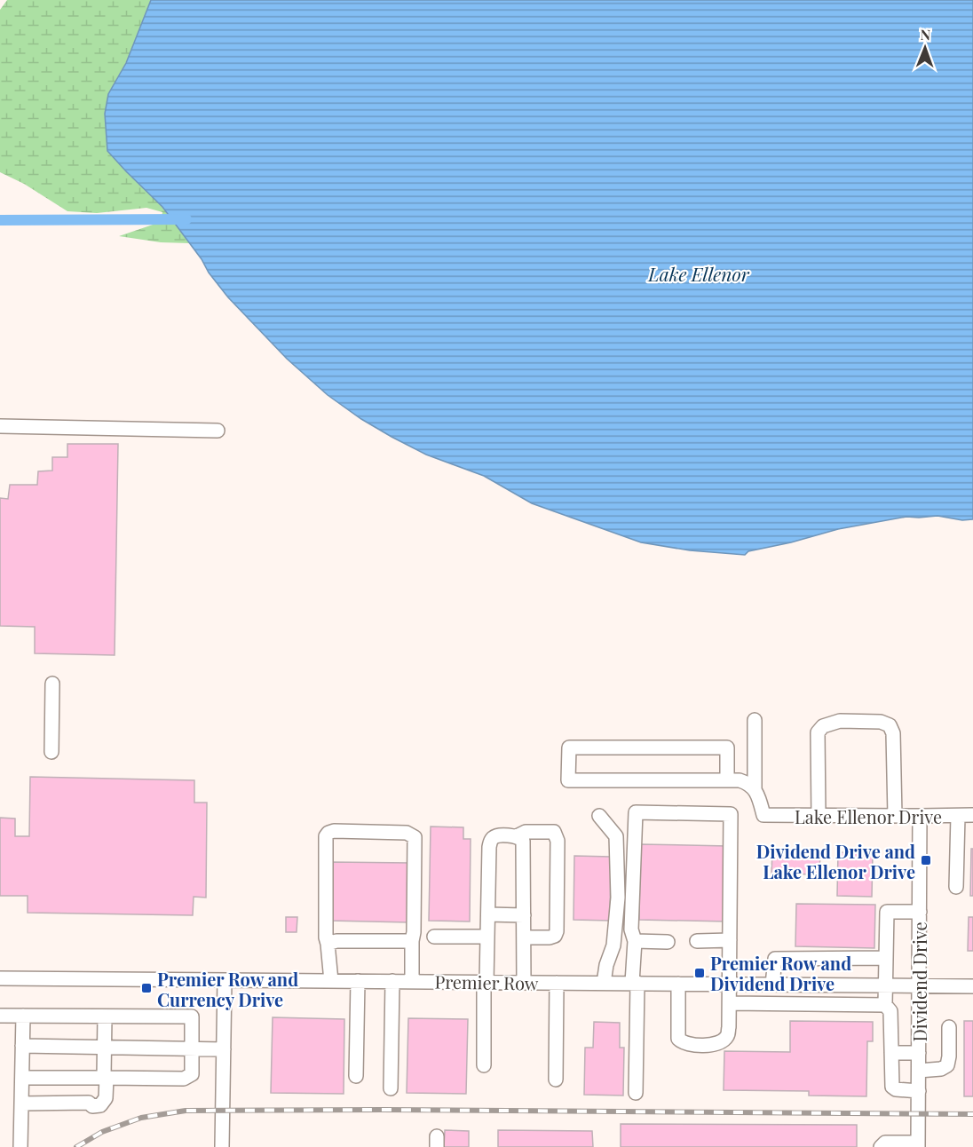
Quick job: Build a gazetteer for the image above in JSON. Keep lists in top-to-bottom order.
{
  "streets": {
    "street": ["Lake Ellenor Drive", "Premier Row", "Dividend Drive"]
  },
  "crossings": [
    ["Lake Ellenor Drive", "Dividend Drive"],
    ["Premier Row", "Dividend Drive"]
  ],
  "water": ["Lake Ellenor"],
  "places": {
    "transit": ["Dividend Drive and Lake Ellenor Drive", "Premier Row and Dividend Drive", "Premier Row and Currency Drive"]
  },
  "north": "top"
}
